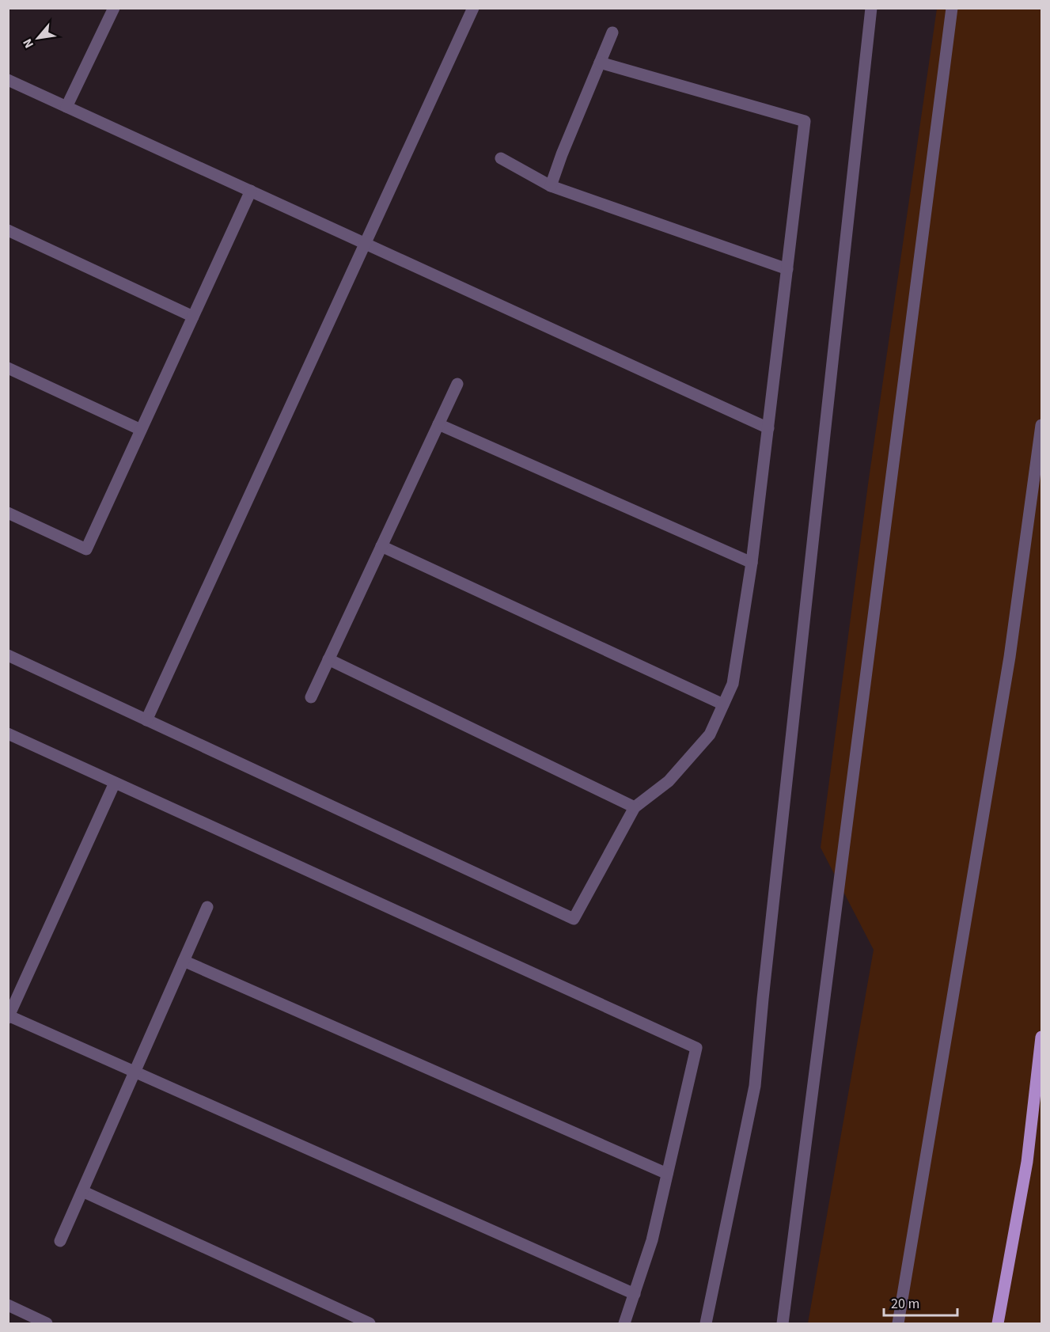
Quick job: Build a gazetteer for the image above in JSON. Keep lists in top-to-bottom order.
{
  "scale_bar": "20 m",
  "north": "bottom left"
}
